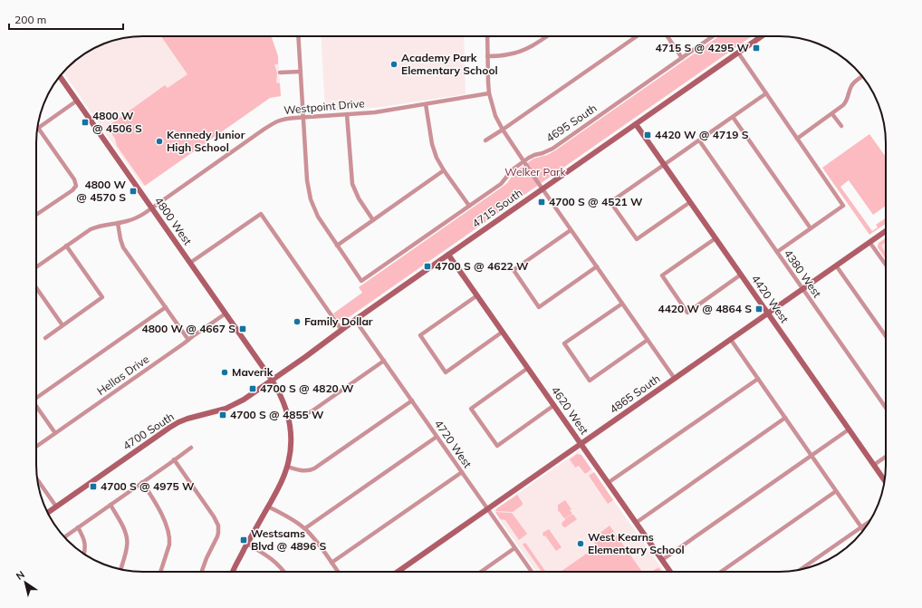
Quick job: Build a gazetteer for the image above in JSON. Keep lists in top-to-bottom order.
{
  "streets": {
    "street": [
      "Westpoint Drive",
      "4695 South",
      "4715 South",
      "4800 West",
      "4380 West",
      "4420 West",
      "Hellas Drive",
      "4865 South",
      "4620 West",
      "4700 South",
      "4720 West"
    ]
  },
  "crossings": [
    ["Westpoint Drive", "4800 West"],
    ["4715 South", "4800 West"],
    ["4715 South", "4420 West"],
    ["4715 South", "4620 West"],
    ["4715 South", "4700 South"],
    ["4715 South", "4720 West"],
    ["4800 West", "Hellas Drive"],
    ["4800 West", "4700 South"],
    ["4380 West", "4865 South"],
    ["4420 West", "4865 South"],
    ["4865 South", "4620 West"],
    ["4865 South", "4720 West"]
  ],
  "parks": ["Welker Park"],
  "places": {
    "transit": [
      "4715 S @ 4295 W",
      "4800 W @ 4506 S",
      "4420 W @ 4719 S",
      "4800 W @ 4570 S",
      "4700 S @ 4521 W",
      "4700 S @ 4622 W",
      "4420 W @ 4864 S",
      "4800 W @ 4667 S",
      "4700 S @ 4820 W",
      "4700 S @ 4855 W",
      "4700 S @ 4975 W",
      "Westsams Blvd @ 4896 S"
    ],
    "other": [
      "Academy Park Elementary School",
      "Kennedy Junior High School",
      "Family Dollar",
      "Maverik",
      "West Kearns Elementary School"
    ]
  },
  "scale_bar": "200 m",
  "north": "top left"
}
